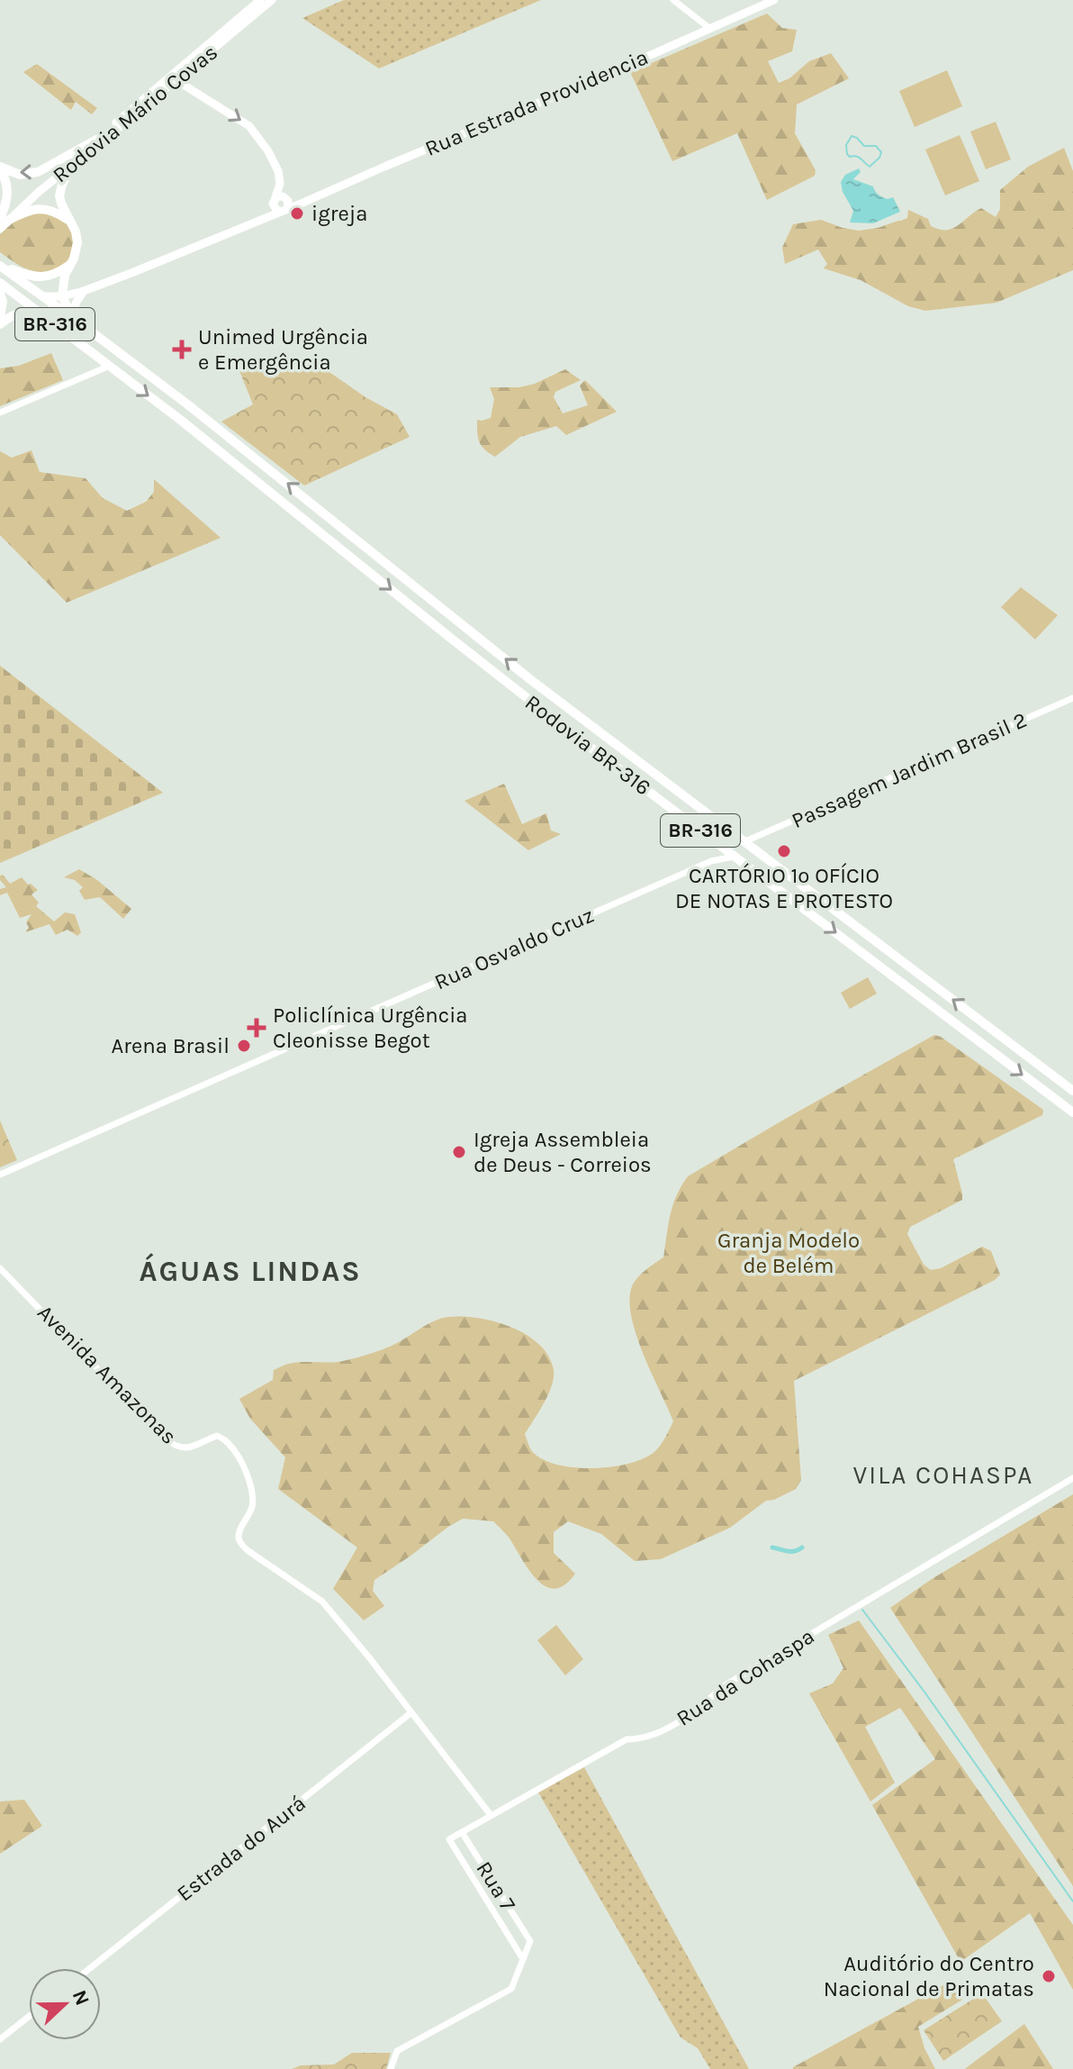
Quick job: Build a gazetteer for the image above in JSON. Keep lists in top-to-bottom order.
{
  "streets": {
    "highway": ["BR-316", "Rodovia BR-316"],
    "main road": ["Rua Estrada Providencia", "Rodovia Mário Covas"],
    "street": [
      "Passagem Jardim Brasil 2",
      "Rua Osvaldo Cruz",
      "Avenida Amazonas",
      "Rua da Cohaspa",
      "Estrada do Aurá",
      "Rua 7"
    ]
  },
  "crossings": [
    ["Rua Estrada Providencia", "BR-316"],
    ["BR-316", "Rodovia BR-316"],
    ["Rodovia BR-316", "Passagem Jardim Brasil 2"],
    ["Rodovia BR-316", "Rua Osvaldo Cruz"],
    ["Avenida Amazonas", "Estrada do Aurá"],
    ["Rua da Cohaspa", "Rua 7"]
  ],
  "districts": ["ÁGUAS LINDAS", "VILA COHASPA"],
  "parks": ["Granja Modelo de Belém"],
  "places": {
    "other": [
      "igreja",
      "CARTÓRIO 1º OFÍCIO DE NOTAS E PROTESTO",
      "Arena Brasil",
      "Igreja Assembleia de Deus - Correios",
      "Auditório do Centro Nacional de Primatas"
    ],
    "health": ["Unimed Urgência e Emergência", "Policlínica Urgência Cleonisse Begot"]
  },
  "north": "right"
}
